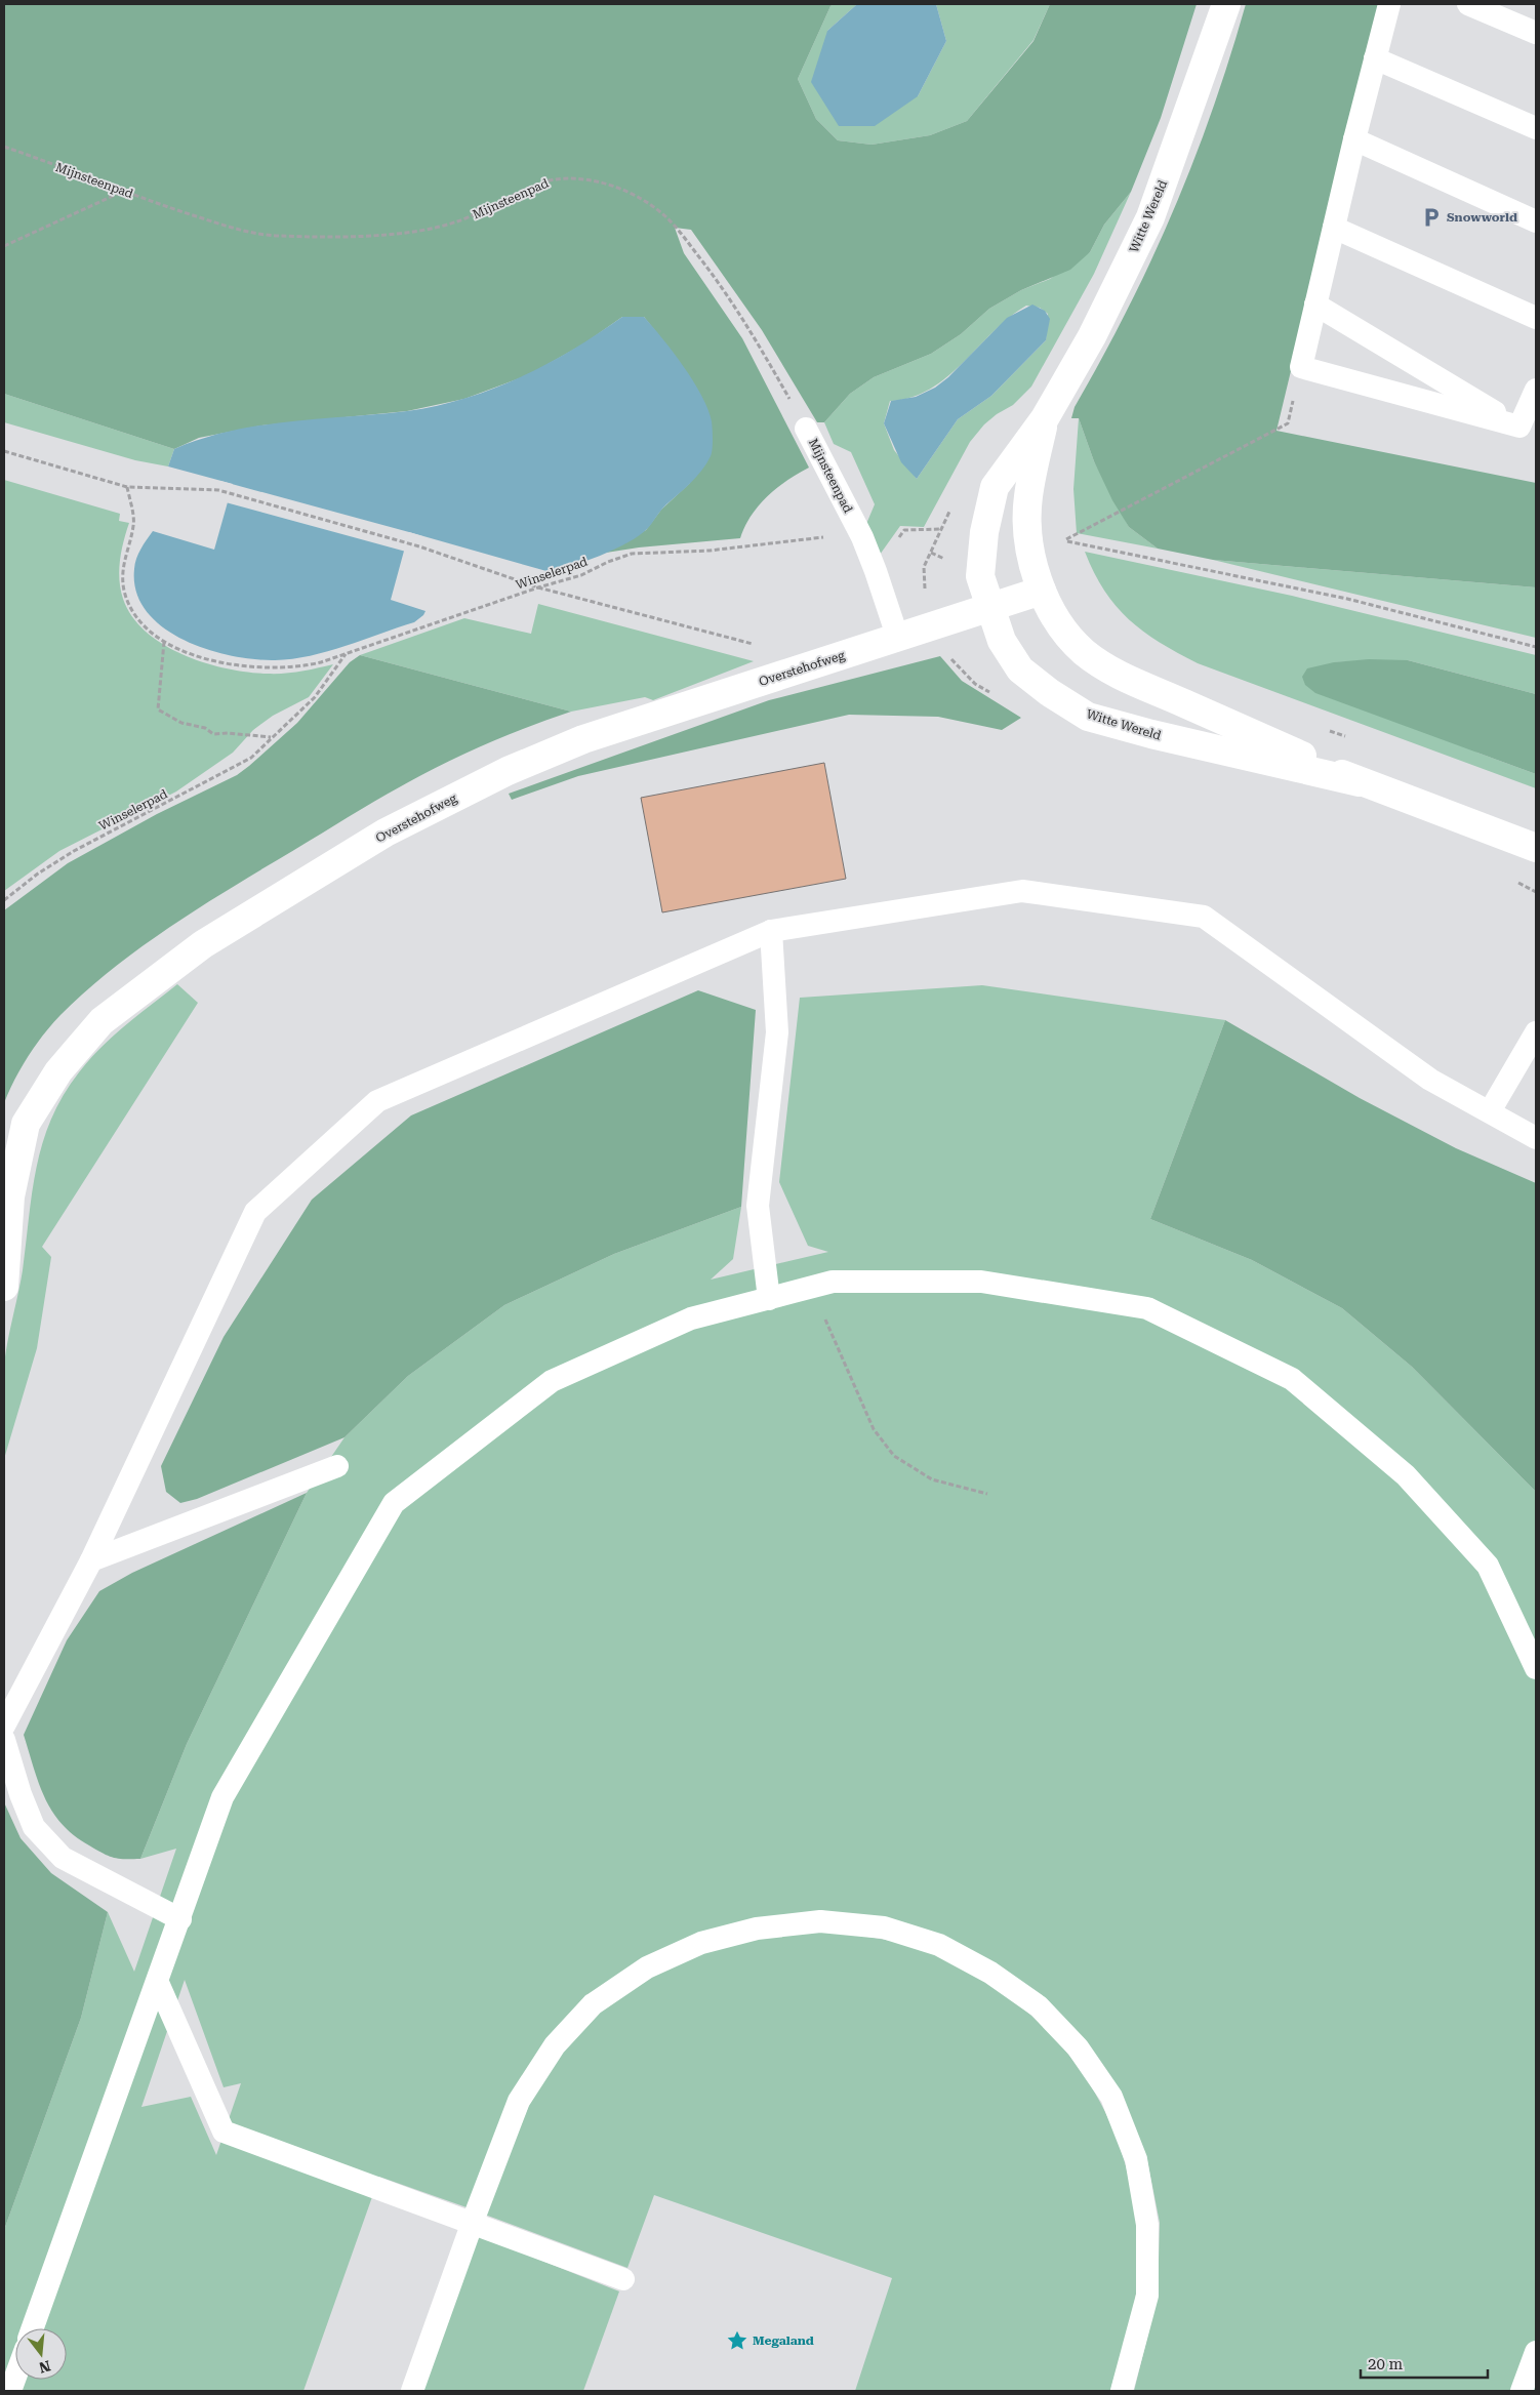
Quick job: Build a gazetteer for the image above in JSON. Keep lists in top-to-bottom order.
{
  "streets": {
    "street": ["Witte Wereld", "Overstehofweg"],
    "lane": ["Mijnsteenpad"],
    "path": ["Winselerpad"]
  },
  "crossings": [
    ["Mijnsteenpad", "Winselerpad"],
    ["Mijnsteenpad", "Overstehofweg"],
    ["Witte Wereld", "Overstehofweg"]
  ],
  "places": {
    "parking": ["Snowworld"],
    "place": ["Megaland"]
  },
  "scale_bar": "20 m",
  "north": "bottom"
}
